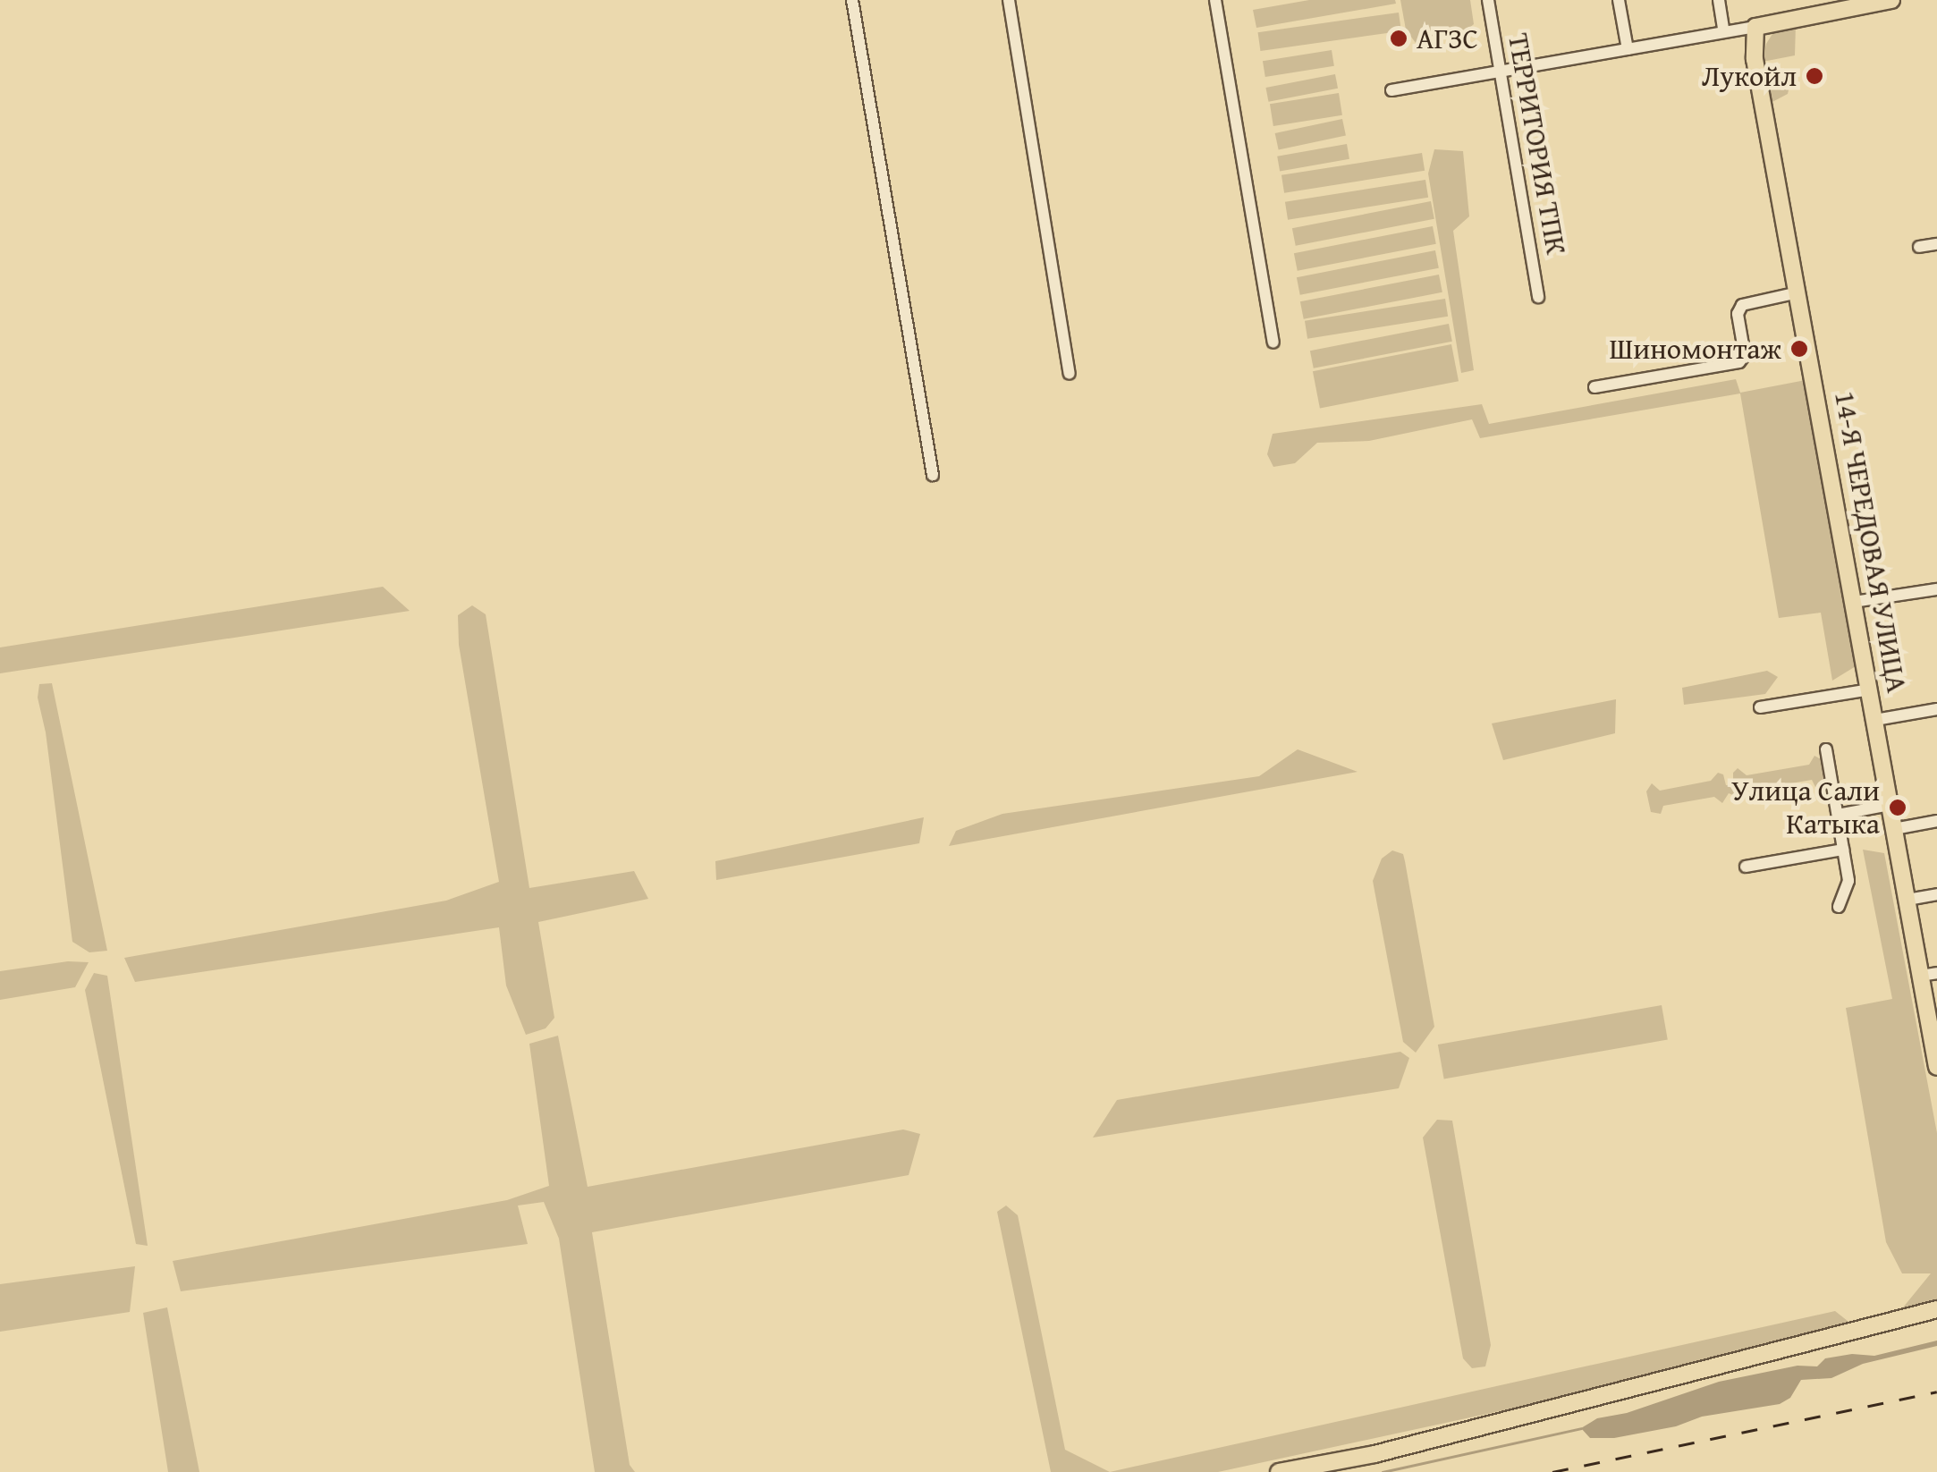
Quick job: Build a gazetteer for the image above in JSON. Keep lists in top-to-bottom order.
{
  "streets": {
    "main road": ["14-Я ЧЕРЕДОВАЯ УЛИЦА"],
    "street": ["ТЕРРИТОРИЯ ТПК"]
  },
  "places": [
    "АГЗС",
    "Лукойл",
    "Шиномонтаж",
    "Улица Сали Катыка"
  ]
}
